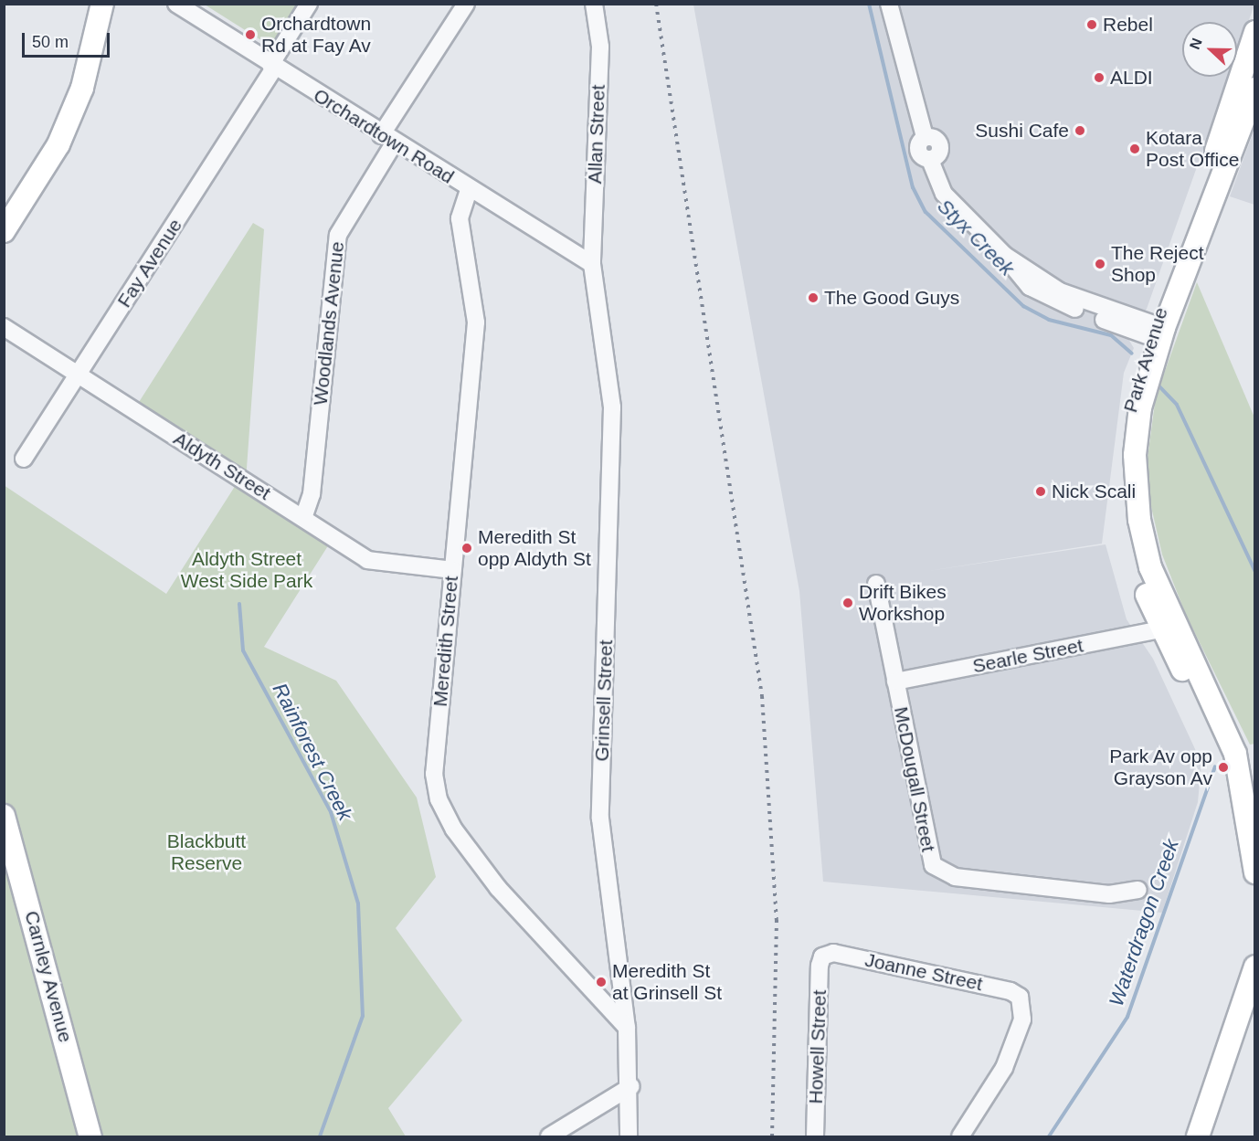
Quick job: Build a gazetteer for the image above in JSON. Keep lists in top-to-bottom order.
{
  "streets": {
    "main road": ["Park Avenue", "Carnley Avenue"],
    "street": [
      "Allan Street",
      "Orchardtown Road",
      "Fay Avenue",
      "Woodlands Avenue",
      "Aldyth Street",
      "Meredith Street",
      "Searle Street",
      "Grinsell Street",
      "McDougall Street",
      "Joanne Street",
      "Howell Street"
    ]
  },
  "crossings": [
    ["Allan Street", "Orchardtown Road"],
    ["Allan Street", "Grinsell Street"],
    ["Orchardtown Road", "Fay Avenue"],
    ["Orchardtown Road", "Woodlands Avenue"],
    ["Orchardtown Road", "Meredith Street"],
    ["Orchardtown Road", "Grinsell Street"],
    ["Fay Avenue", "Aldyth Street"],
    ["Woodlands Avenue", "Aldyth Street"],
    ["Park Avenue", "Searle Street"],
    ["Aldyth Street", "Meredith Street"],
    ["Meredith Street", "Grinsell Street"],
    ["Searle Street", "McDougall Street"],
    ["Joanne Street", "Howell Street"]
  ],
  "water": ["Styx Creek", "Rainforest Creek", "Waterdragon Creek"],
  "parks": ["Aldyth Street West Side Park", "Blackbutt Reserve"],
  "places": [
    "Rebel",
    "Orchardtown Rd at Fay Av",
    "ALDI",
    "Sushi Cafe",
    "Kotara Post Office",
    "The Reject Shop",
    "The Good Guys",
    "Nick Scali",
    "Meredith St opp Aldyth St",
    "Drift Bikes Workshop",
    "Park Av opp Grayson Av",
    "Meredith St at Grinsell St"
  ],
  "scale_bar": "50 m",
  "north": "left"
}
